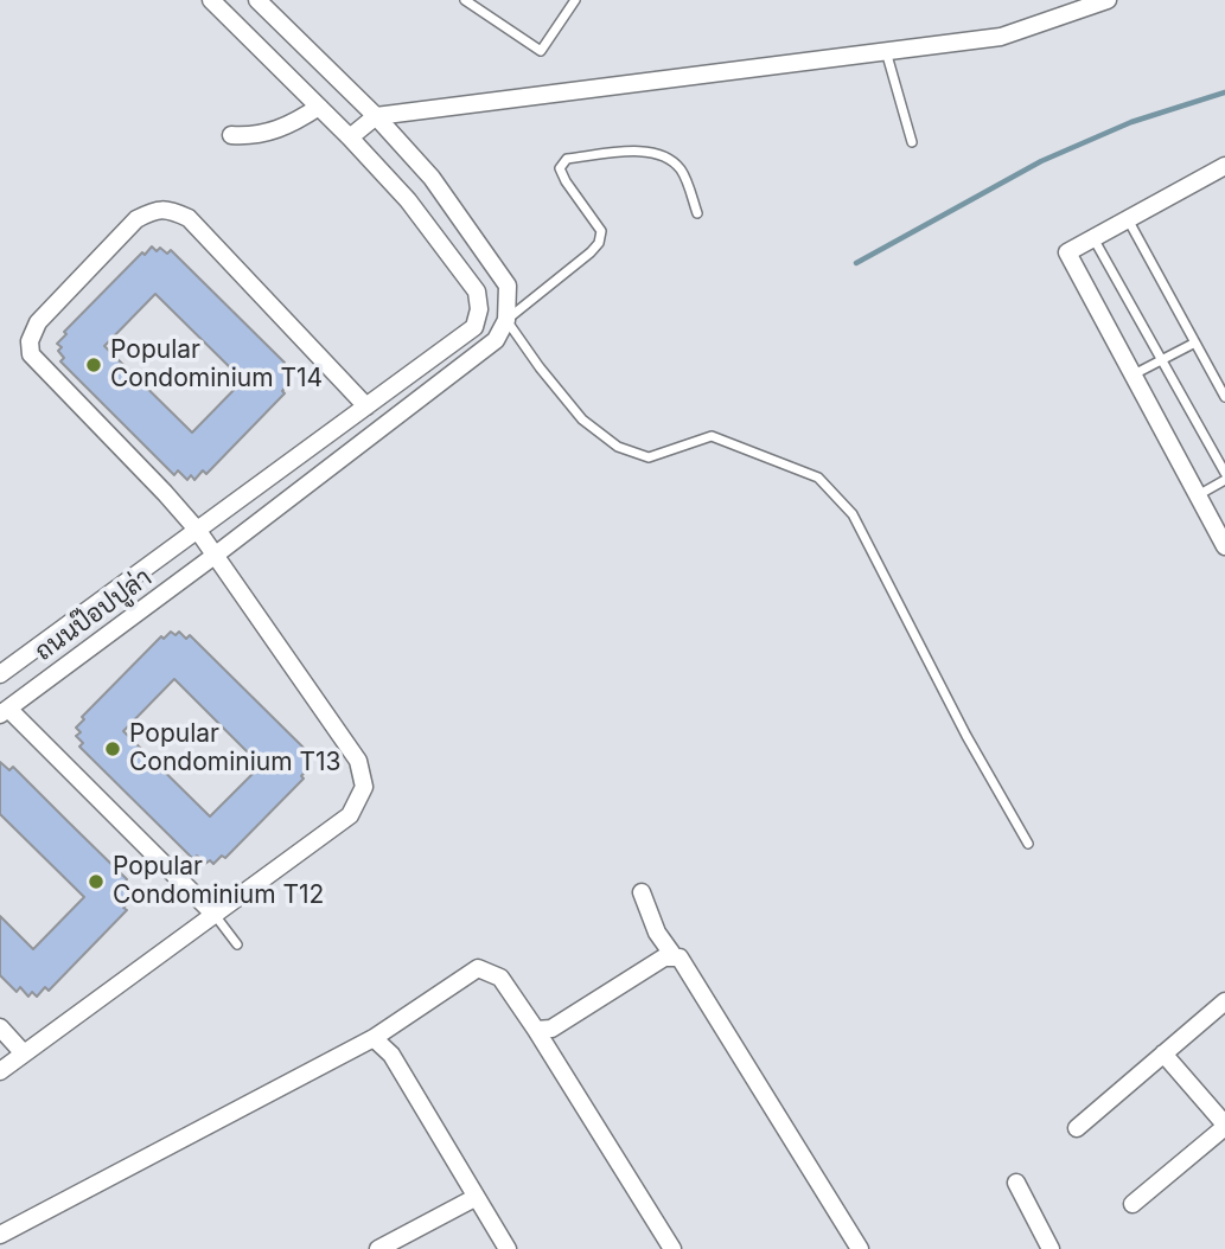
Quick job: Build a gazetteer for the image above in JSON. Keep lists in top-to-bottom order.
{
  "streets": {
    "street": ["ถนนป๊อปปูล่า"]
  },
  "places": ["Popular Condominium T14", "Popular Condominium T13", "Popular Condominium T12"]
}
